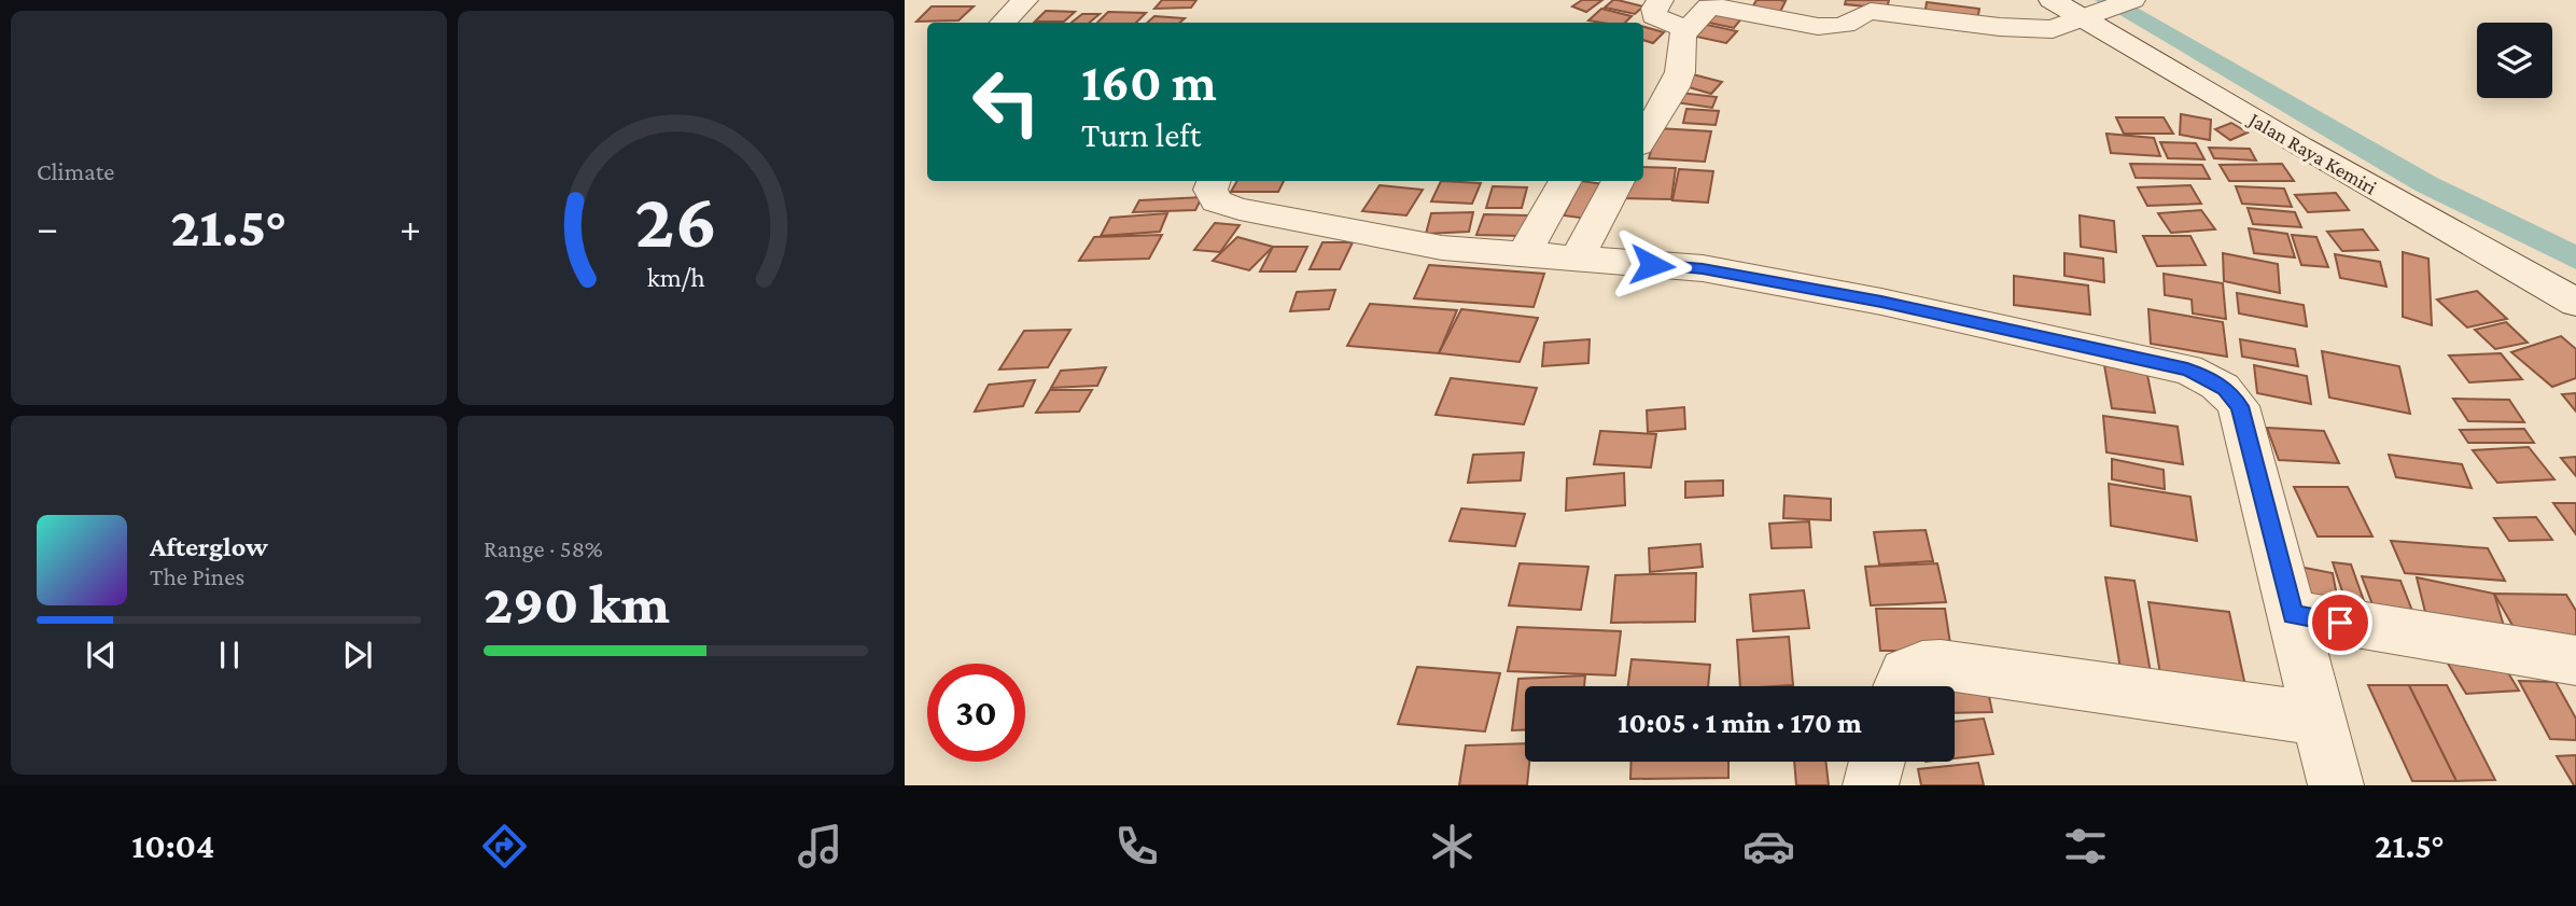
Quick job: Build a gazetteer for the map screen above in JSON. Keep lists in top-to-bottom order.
{
  "streets": {
    "street": ["Jalan Raya Kemiri"]
  },
  "page": {
    "tile": [
      "Climate",
      ["Range · 58%", "290 km"]
    ],
    "turn": ["160 m", "Turn left"],
    "heat": ["−", "21.5°", "+"],
    "song": ["Afterglow", "The Pines"],
    "limit": "30",
    "trip": "10:05 · 1 min · 170 m",
    "tabs": ["10:04", "21.5°"],
    "gauge": ["26", "km/h"]
  }
}
